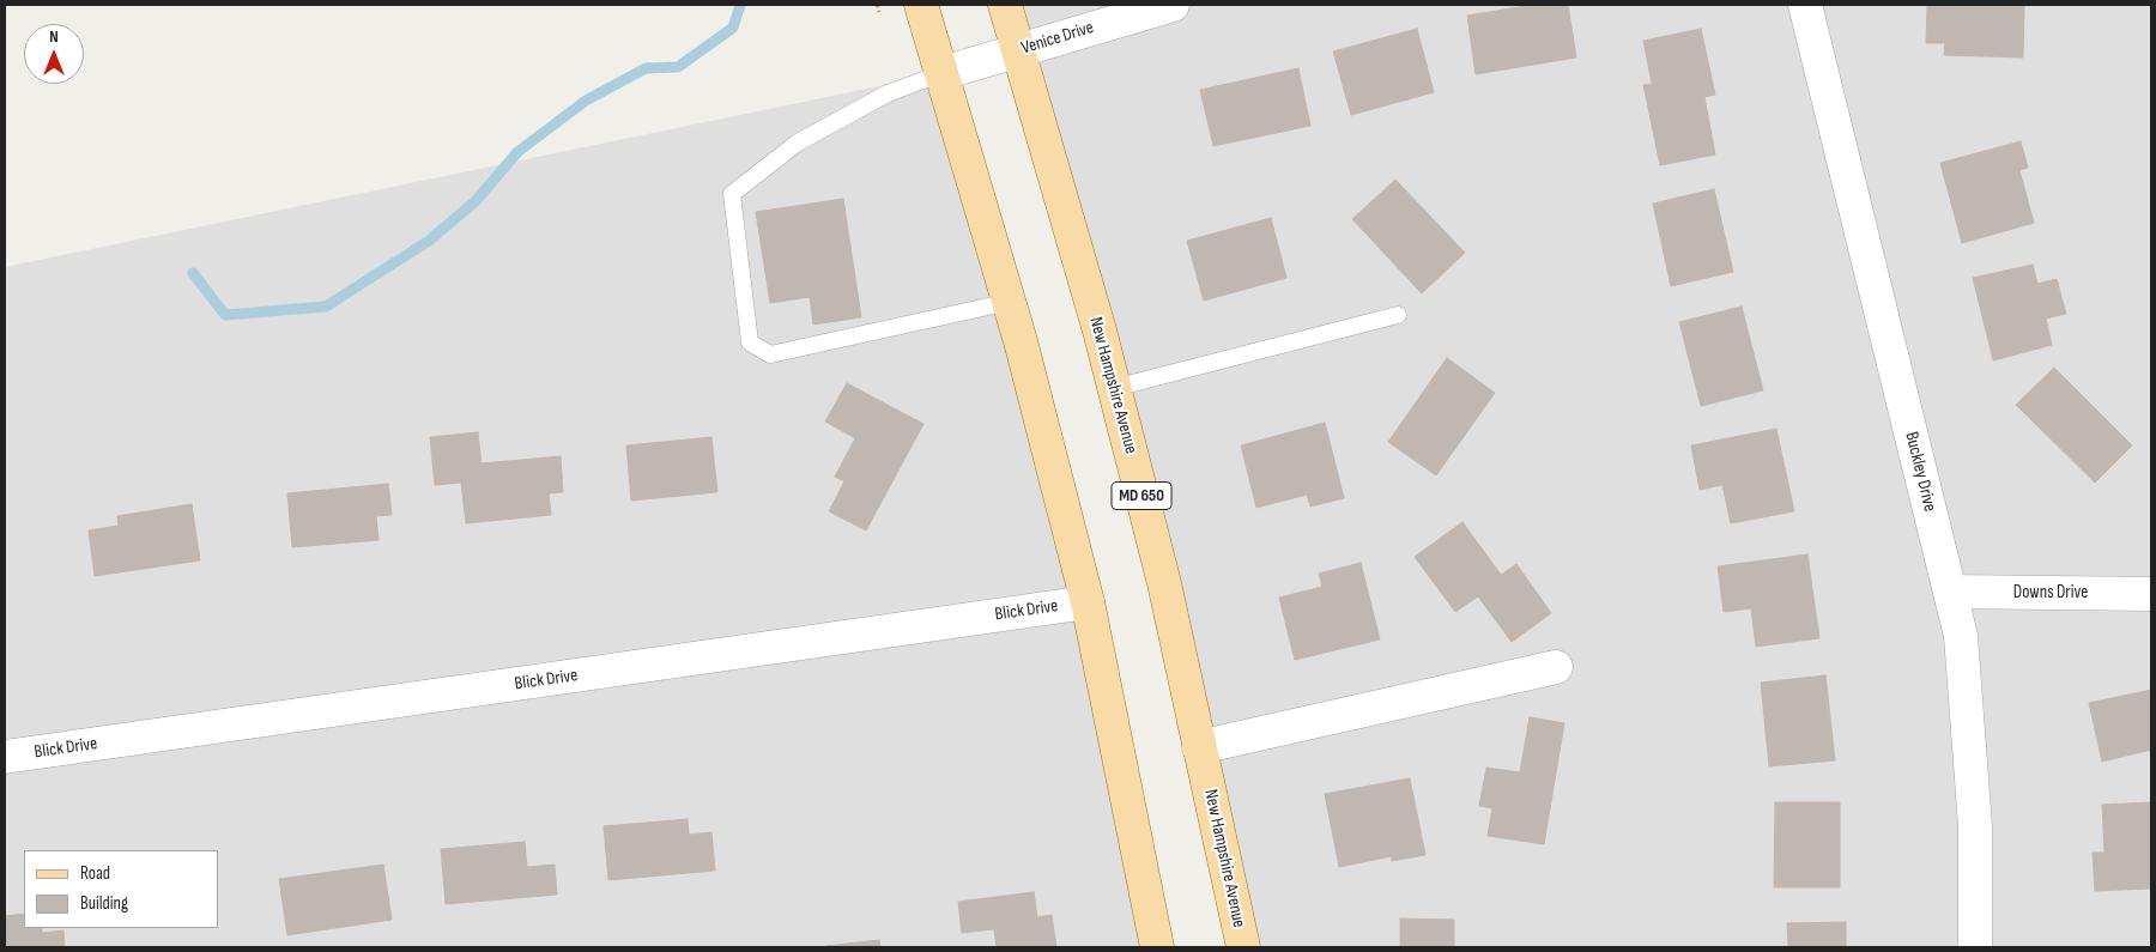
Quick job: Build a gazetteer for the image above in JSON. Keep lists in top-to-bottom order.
{
  "streets": {
    "main road": ["New Hampshire Avenue", "MD 650"],
    "street": [
      "Venice Drive",
      "Buckley Drive",
      "Downs Drive",
      "Blick Drive"
    ]
  },
  "crossings": [
    ["Venice Drive", "New Hampshire Avenue"],
    ["Buckley Drive", "Downs Drive"]
  ],
  "legend": ["Road", "Building"],
  "north": "top"
}
